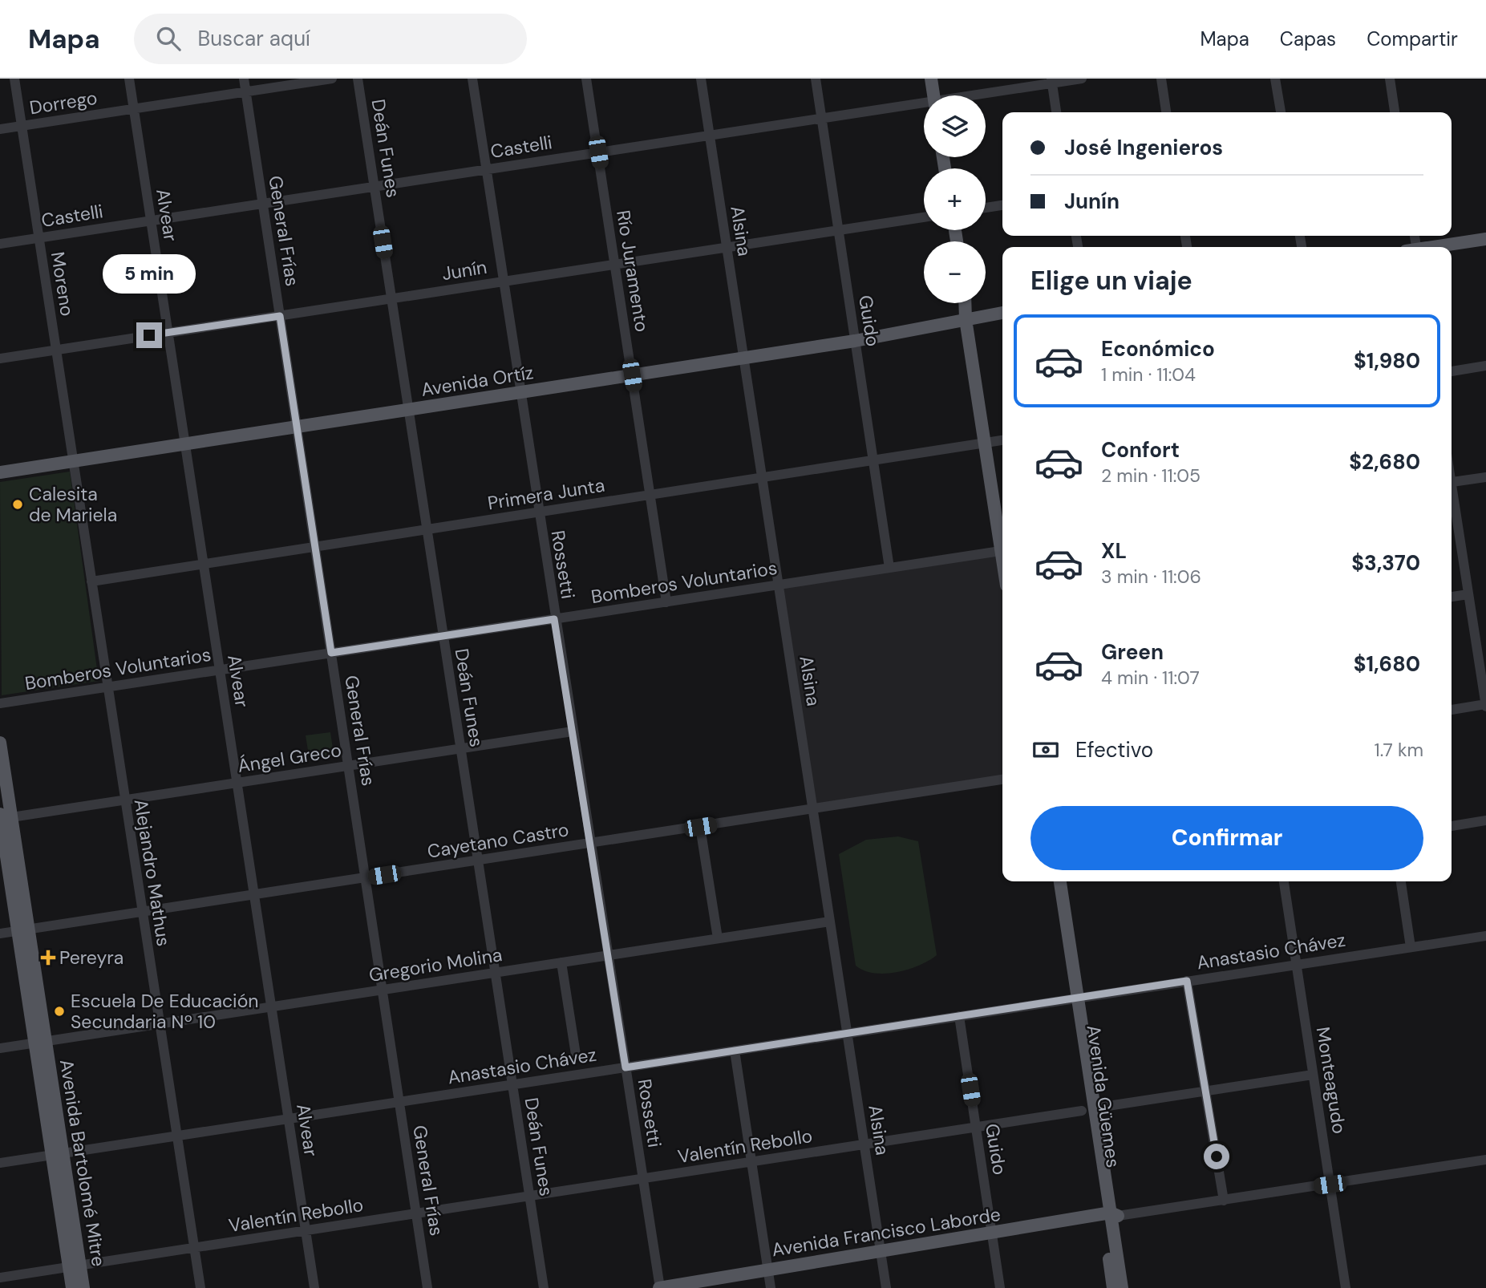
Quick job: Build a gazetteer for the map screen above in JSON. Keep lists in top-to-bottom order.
{
  "streets": {
    "main road": [
      "Avenida Ortíz",
      "Avenida Güemes",
      "Avenida Bartolomé Mitre",
      "Avenida Francisco Laborde"
    ],
    "street": [
      "Dorrego",
      "Castelli",
      "Deán Funes",
      "Alvear",
      "General Frías",
      "Alsina",
      "Junín",
      "Río Juramento",
      "Moreno",
      "Guido",
      "Primera Junta",
      "Rossetti",
      "Bomberos Voluntarios",
      "Ángel Greco",
      "Cayetano Castro",
      "Alejandro Mathus",
      "Anastasio Chávez",
      "Gregorio Molina",
      "Monteagudo",
      "Valentín Rebollo"
    ]
  },
  "crossings": [
    ["Dorrego", "Alvear"],
    ["Dorrego", "General Frías"],
    ["Dorrego", "Moreno"],
    ["Castelli", "Deán Funes"],
    ["Castelli", "Alvear"],
    ["Castelli", "General Frías"],
    ["Castelli", "Alsina"],
    ["Castelli", "Río Juramento"],
    ["Castelli", "Moreno"],
    ["Castelli", "Guido"],
    ["Castelli", "Rossetti"],
    ["Deán Funes", "Junín"],
    ["Deán Funes", "Avenida Ortíz"],
    ["Deán Funes", "Primera Junta"],
    ["Deán Funes", "Bomberos Voluntarios"],
    ["Deán Funes", "Ángel Greco"],
    ["Deán Funes", "Cayetano Castro"],
    ["Deán Funes", "Anastasio Chávez"],
    ["Deán Funes", "Gregorio Molina"],
    ["Deán Funes", "Valentín Rebollo"],
    ["Alvear", "Junín"],
    ["Alvear", "Avenida Ortíz"],
    ["Alvear", "Primera Junta"],
    ["Alvear", "Bomberos Voluntarios"],
    ["Alvear", "Ángel Greco"],
    ["Alvear", "Cayetano Castro"],
    ["Alvear", "Anastasio Chávez"],
    ["Alvear", "Gregorio Molina"],
    ["Alvear", "Valentín Rebollo"],
    ["General Frías", "Junín"],
    ["General Frías", "Avenida Ortíz"],
    ["General Frías", "Primera Junta"],
    ["General Frías", "Bomberos Voluntarios"],
    ["General Frías", "Ángel Greco"],
    ["General Frías", "Cayetano Castro"],
    ["General Frías", "Anastasio Chávez"],
    ["General Frías", "Gregorio Molina"],
    ["General Frías", "Valentín Rebollo"],
    ["Alsina", "Junín"],
    ["Alsina", "Avenida Ortíz"],
    ["Alsina", "Primera Junta"],
    ["Alsina", "Bomberos Voluntarios"],
    ["Alsina", "Cayetano Castro"],
    ["Alsina", "Anastasio Chávez"],
    ["Alsina", "Gregorio Molina"],
    ["Alsina", "Valentín Rebollo"],
    ["Alsina", "Avenida Francisco Laborde"],
    ["Junín", "Río Juramento"],
    ["Junín", "Moreno"],
    ["Junín", "Guido"],
    ["Junín", "Rossetti"],
    ["Río Juramento", "Avenida Ortíz"],
    ["Río Juramento", "Primera Junta"],
    ["Río Juramento", "Bomberos Voluntarios"],
    ["Moreno", "Avenida Ortíz"],
    ["Moreno", "Alejandro Mathus"],
    ["Guido", "Avenida Ortíz"],
    ["Guido", "Primera Junta"],
    ["Guido", "Bomberos Voluntarios"],
    ["Guido", "Anastasio Chávez"],
    ["Guido", "Valentín Rebollo"],
    ["Guido", "Avenida Francisco Laborde"],
    ["Avenida Ortíz", "Rossetti"],
    ["Avenida Ortíz", "Alejandro Mathus"],
    ["Primera Junta", "Rossetti"],
    ["Primera Junta", "Alejandro Mathus"],
    ["Rossetti", "Bomberos Voluntarios"],
    ["Rossetti", "Ángel Greco"],
    ["Rossetti", "Cayetano Castro"],
    ["Rossetti", "Anastasio Chávez"],
    ["Rossetti", "Gregorio Molina"],
    ["Rossetti", "Valentín Rebollo"],
    ["Rossetti", "Avenida Francisco Laborde"],
    ["Bomberos Voluntarios", "Alejandro Mathus"],
    ["Ángel Greco", "Alejandro Mathus"],
    ["Ángel Greco", "Avenida Bartolomé Mitre"],
    ["Cayetano Castro", "Alejandro Mathus"],
    ["Cayetano Castro", "Avenida Bartolomé Mitre"],
    ["Alejandro Mathus", "Anastasio Chávez"],
    ["Alejandro Mathus", "Gregorio Molina"],
    ["Alejandro Mathus", "Valentín Rebollo"],
    ["Anastasio Chávez", "Monteagudo"],
    ["Anastasio Chávez", "Avenida Güemes"],
    ["Anastasio Chávez", "Avenida Bartolomé Mitre"],
    ["Gregorio Molina", "Avenida Bartolomé Mitre"],
    ["Monteagudo", "Avenida Francisco Laborde"],
    ["Avenida Güemes", "Avenida Francisco Laborde"],
    ["Valentín Rebollo", "Avenida Bartolomé Mitre"]
  ],
  "places": {
    "other": ["Calesita de Mariela", "Escuela De Educación Secundaria Nº 10"],
    "health": ["Pereyra"]
  },
  "page": {
    "header": "Mapa",
    "search": "Buscar aquí",
    "nav": ["Mapa", "Capas", "Compartir"],
    "map_buttons": ["+", "−"],
    "banner": ["José Ingenieros", "Junín"],
    "heading": "Elige un viaje",
    "bubble": "5 min",
    "list": [
      {
        "name": "Económico",
        "note": "1 min · 11:04",
        "value": "$1,980"
      },
      {
        "name": "Confort",
        "note": "2 min · 11:05",
        "value": "$2,680"
      },
      {
        "name": "XL",
        "note": "3 min · 11:06",
        "value": "$3,370"
      },
      {
        "name": "Green",
        "note": "4 min · 11:07",
        "value": "$1,680"
      }
    ],
    "pay": ["Efectivo", "1.7 km"],
    "buttons": "Confirmar"
  }
}
